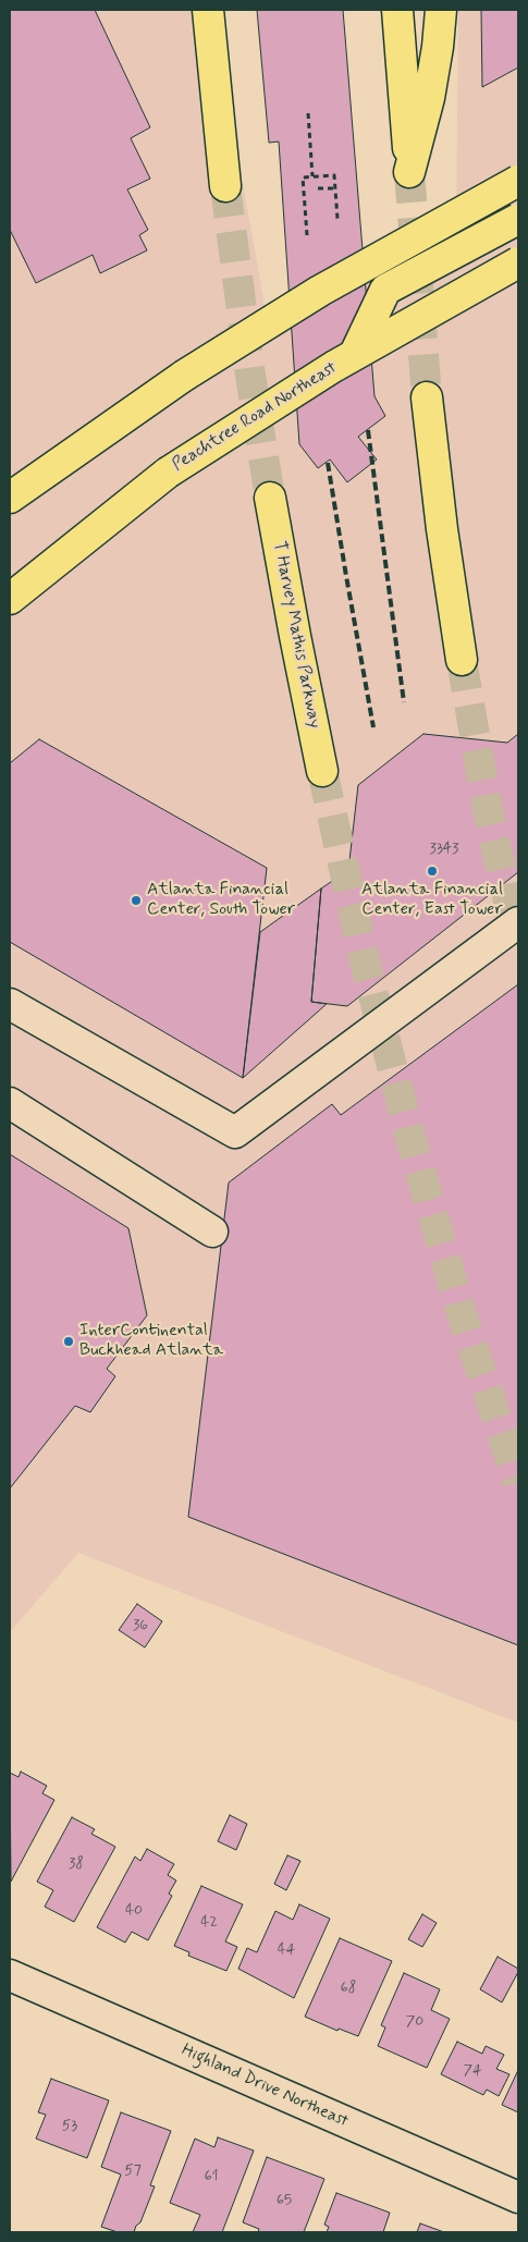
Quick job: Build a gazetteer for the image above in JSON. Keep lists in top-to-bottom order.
{
  "streets": {
    "main road": ["Peachtree Road Northeast", "T Harvey Mathis Parkway"],
    "street": ["Highland Drive Northeast"]
  },
  "places": ["Atlanta Financial Center, East Tower", "Atlanta Financial Center, South Tower", "InterContinental Buckhead Atlanta"],
  "house_numbers": [
    "3343",
    "36",
    "38",
    "40",
    "42",
    "44",
    "68",
    "70",
    "74",
    "53",
    "57",
    "61",
    "65"
  ]
}
